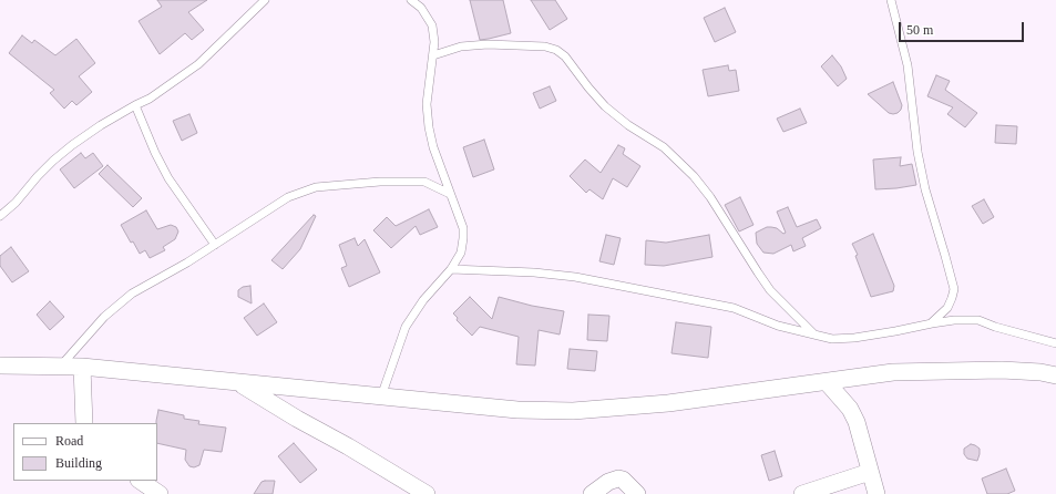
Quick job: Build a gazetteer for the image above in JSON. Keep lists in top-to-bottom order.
{
  "legend": ["Road", "Building"],
  "scale_bar": "50 m"
}
